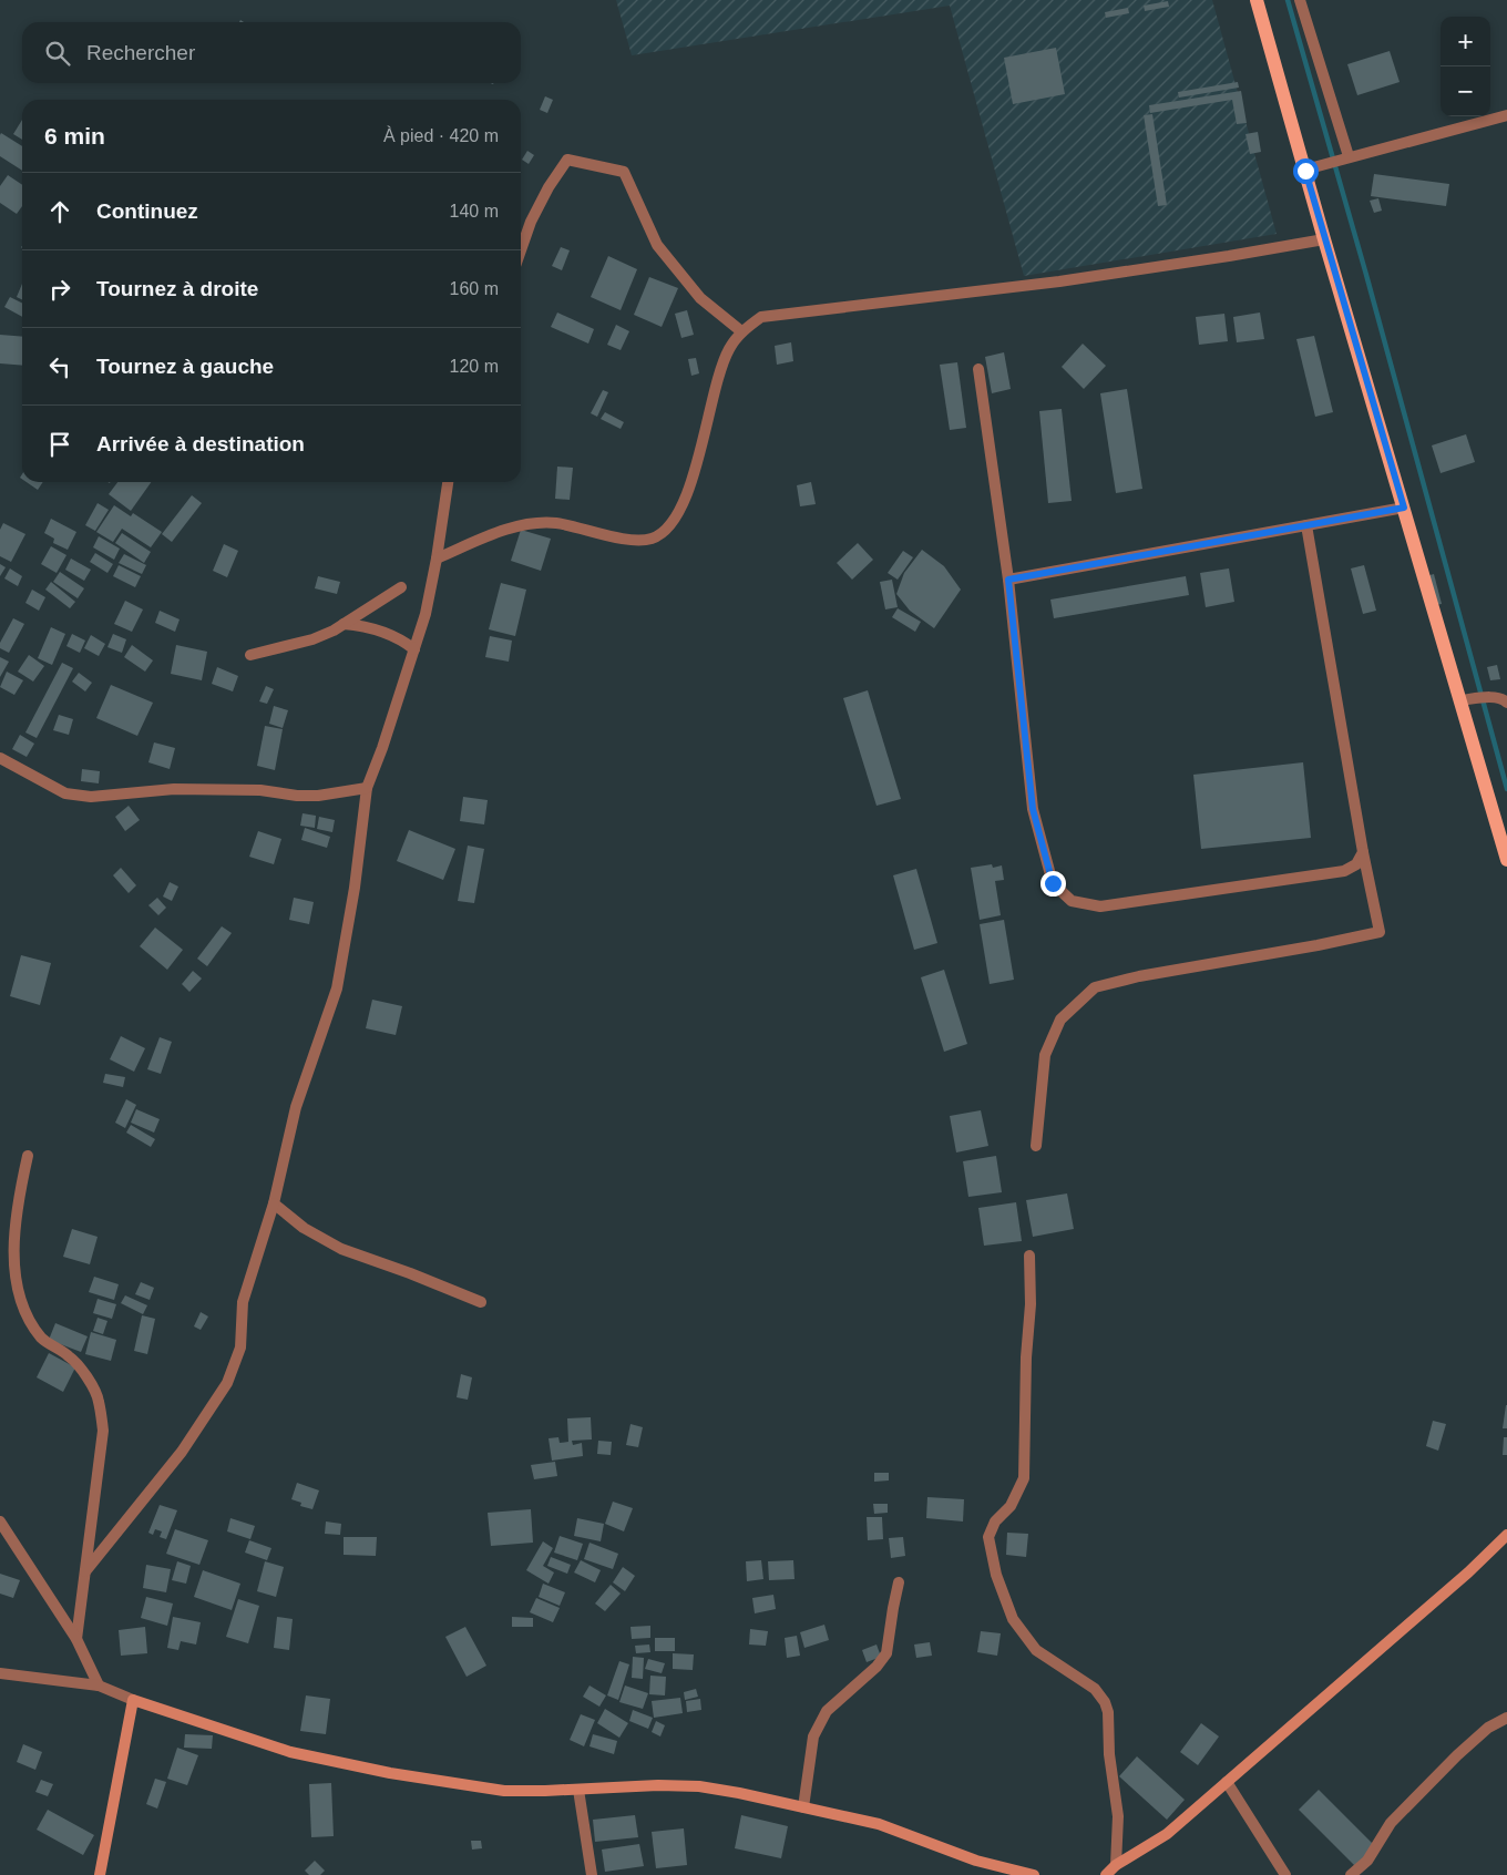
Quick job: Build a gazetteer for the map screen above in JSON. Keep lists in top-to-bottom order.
{
  "page": {
    "map_buttons": ["+", "−"],
    "search": "Rechercher",
    "heading": ["6 min", "À pied · 420 m"],
    "list": [
      ["Continuez", "140 m"],
      ["Tournez à droite", "160 m"],
      ["Tournez à gauche", "120 m"],
      "Arrivée à destination"
    ]
  }
}
